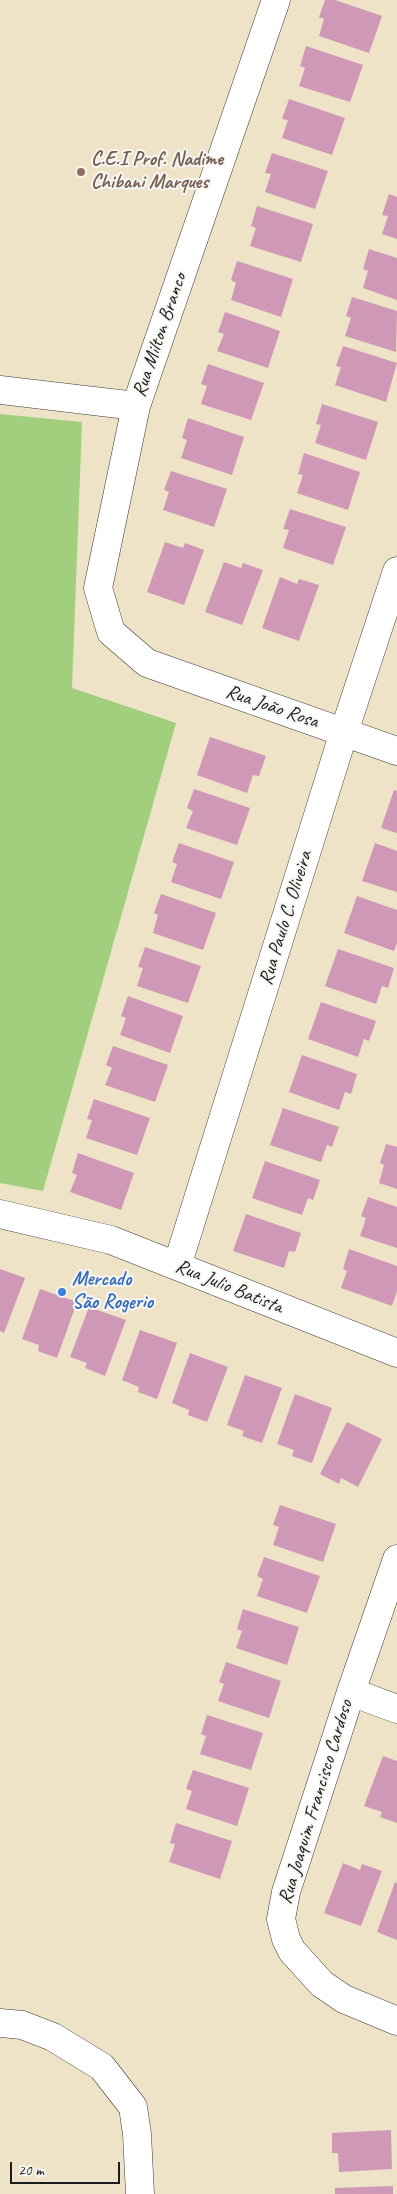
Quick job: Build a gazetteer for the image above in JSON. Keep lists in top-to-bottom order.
{
  "streets": {
    "street": [
      "Rua Milton Branco",
      "Rua João Rosa",
      "Rua Paulo C. Oliveira",
      "Rua Julio Batista",
      "Rua Joaquim Francisco Cardoso"
    ]
  },
  "crossings": [
    ["Rua Milton Branco", "Rua João Rosa"],
    ["Rua João Rosa", "Rua Paulo C. Oliveira"],
    ["Rua Paulo C. Oliveira", "Rua Julio Batista"]
  ],
  "places": ["C.E.I Prof. Nadime Chibani Marques", "Mercado São Rogerio"],
  "scale_bar": "20 m"
}
